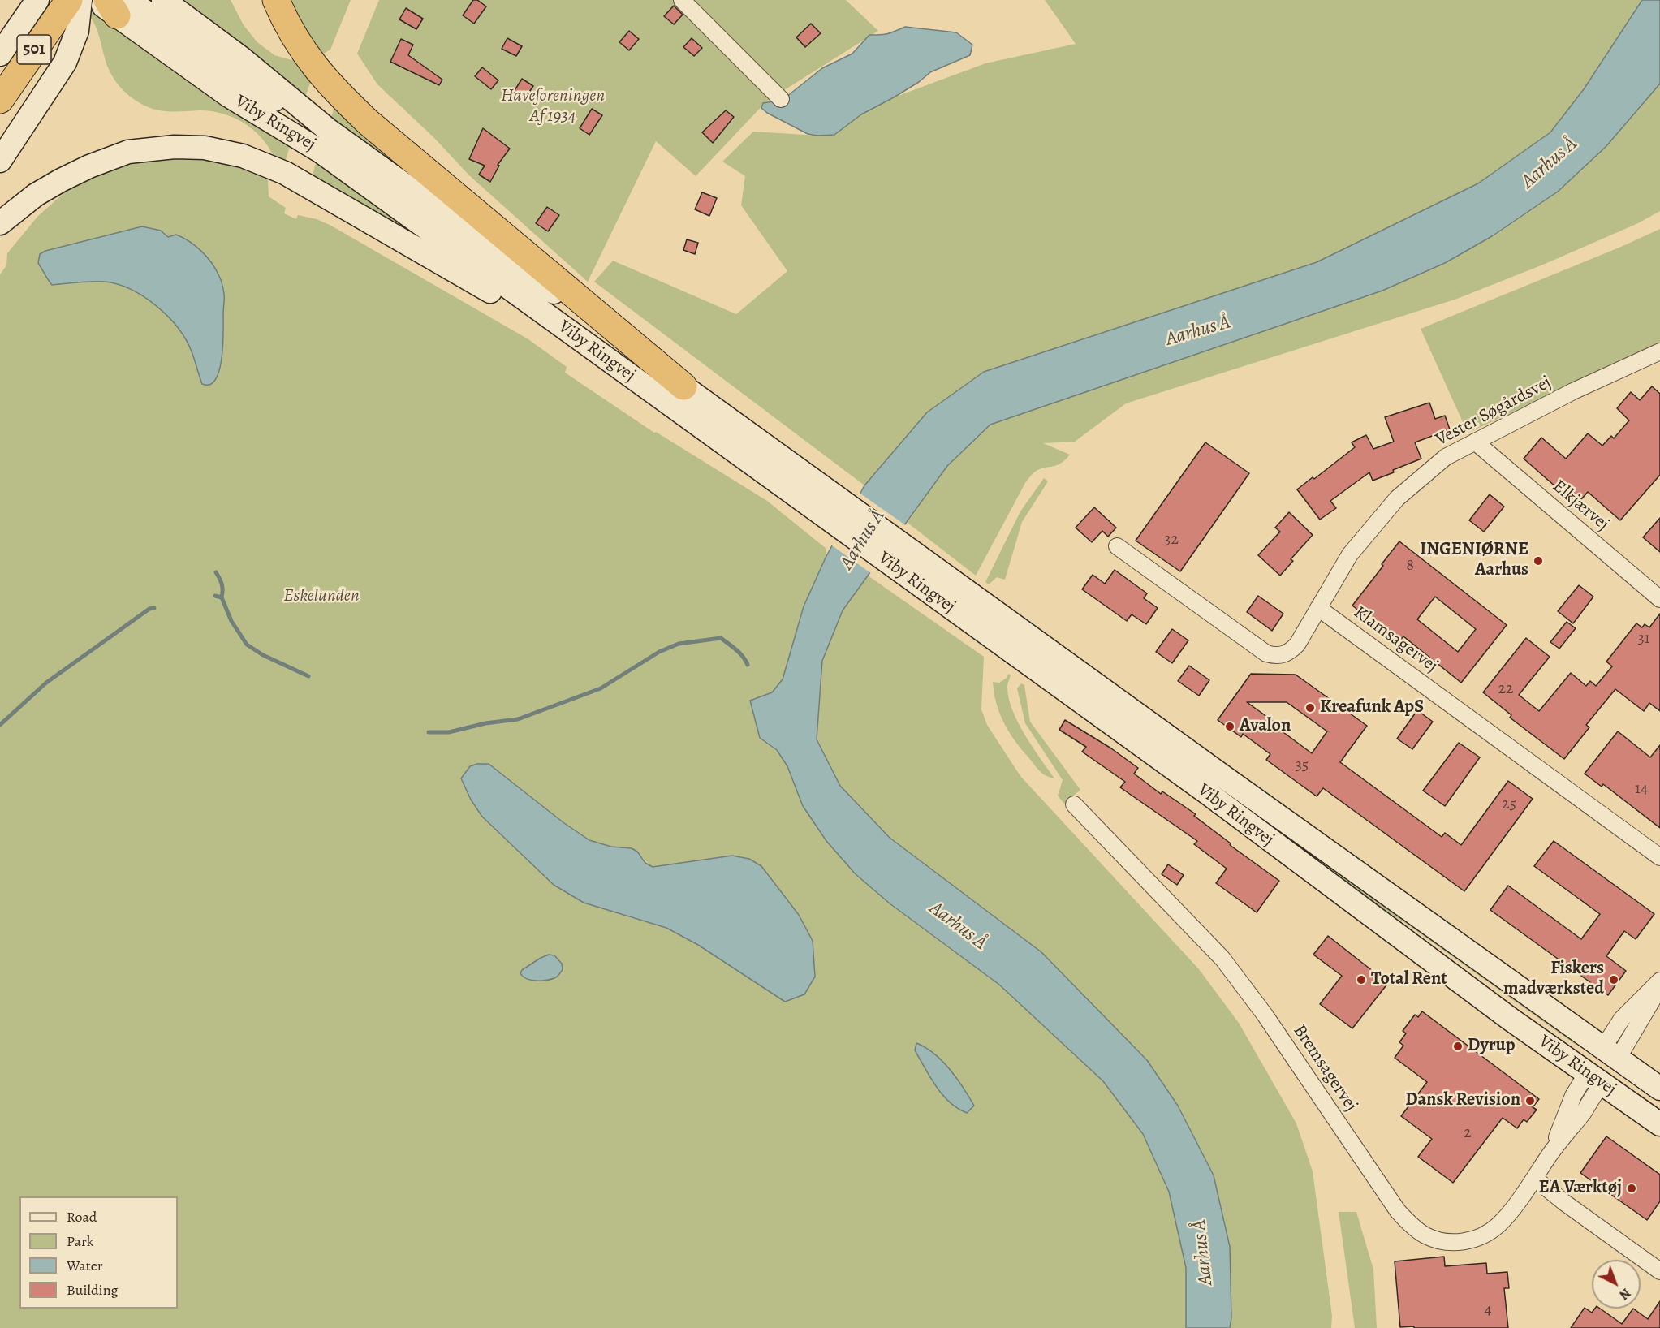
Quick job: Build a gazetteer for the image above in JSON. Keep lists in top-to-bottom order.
{
  "streets": {
    "highway": ["501"],
    "main road": ["Viby Ringvej"],
    "street": [
      "Vester Søgårdsvej",
      "Elkjærvej",
      "Klamsagervej",
      "Bremsagervej"
    ]
  },
  "crossings": [
    ["Viby Ringvej", "Bremsagervej"],
    ["Vester Søgårdsvej", "Elkjærvej"],
    ["Vester Søgårdsvej", "Klamsagervej"]
  ],
  "water": ["Aarhus Å"],
  "parks": ["Haveforeningen Af 1934", "Eskelunden"],
  "places": [
    "INGENIØRNE Aarhus",
    "Kreafunk ApS",
    "Avalon",
    "Total Rent",
    "Fiskers madværksted",
    "Dyrup",
    "Dansk Revision",
    "EA Værktøj"
  ],
  "house_numbers": [
    "32",
    "8",
    "31",
    "22",
    "35",
    "14",
    "25",
    "2",
    "4"
  ],
  "legend": [
    "Road",
    "Park",
    "Water",
    "Building"
  ],
  "north": "bottom right"
}
